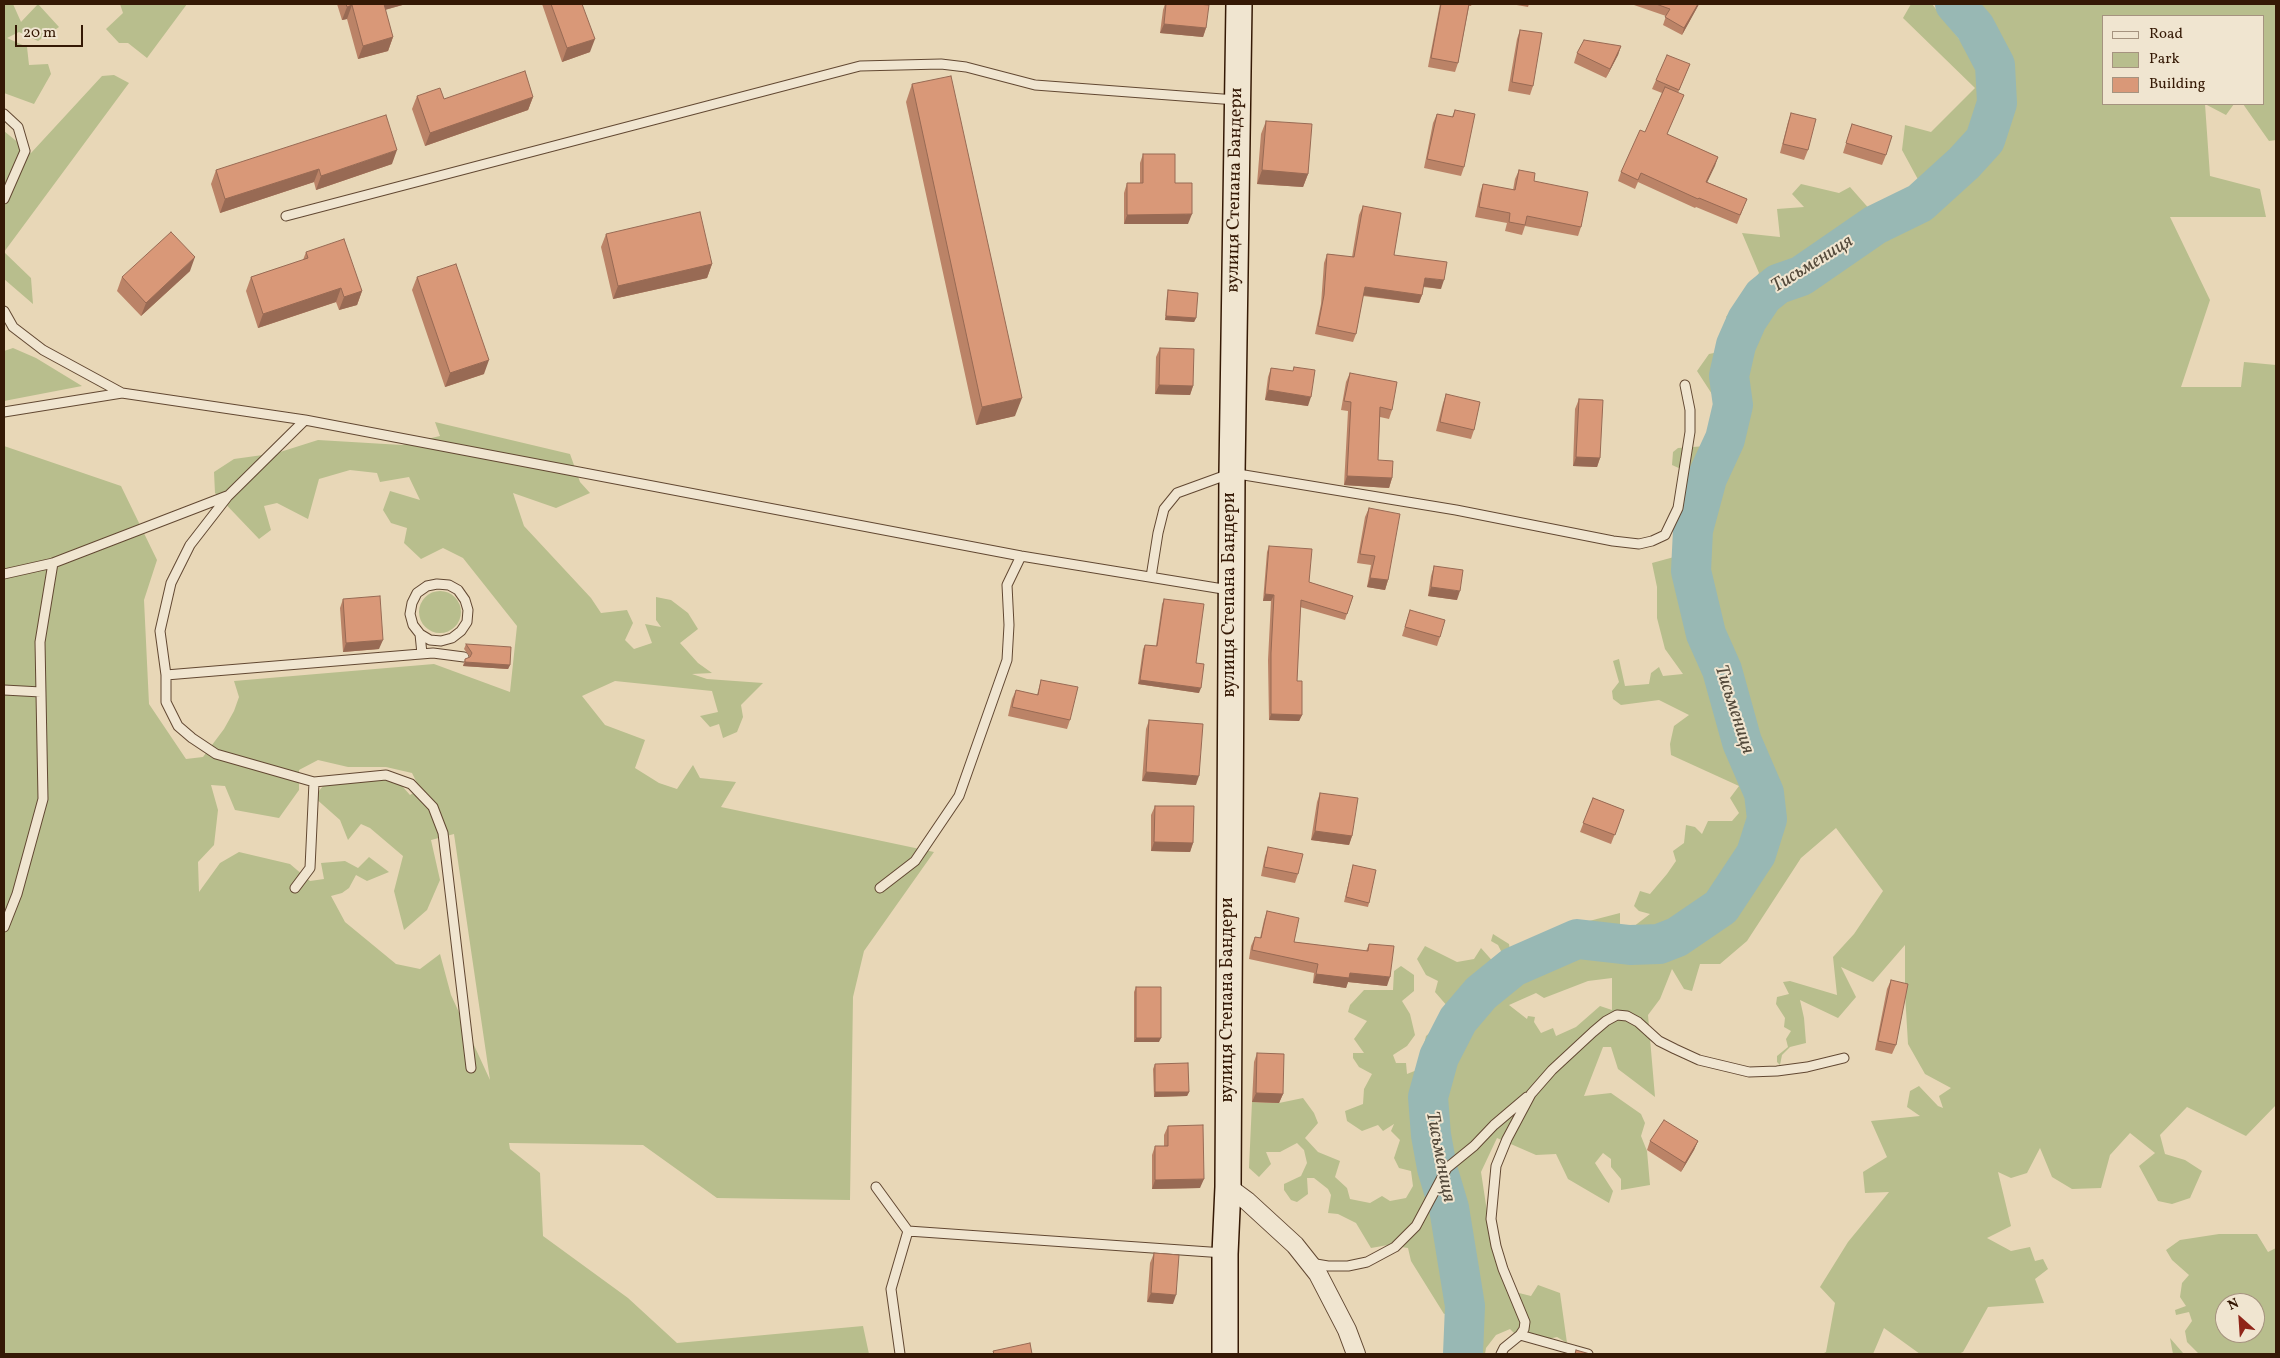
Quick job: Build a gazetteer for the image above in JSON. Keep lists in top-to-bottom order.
{
  "streets": {
    "main road": ["вулиця Степана Бандери"]
  },
  "water": ["Тисьмениця"],
  "legend": ["Road", "Park", "Building"],
  "scale_bar": "20 m",
  "north": "top left"
}
